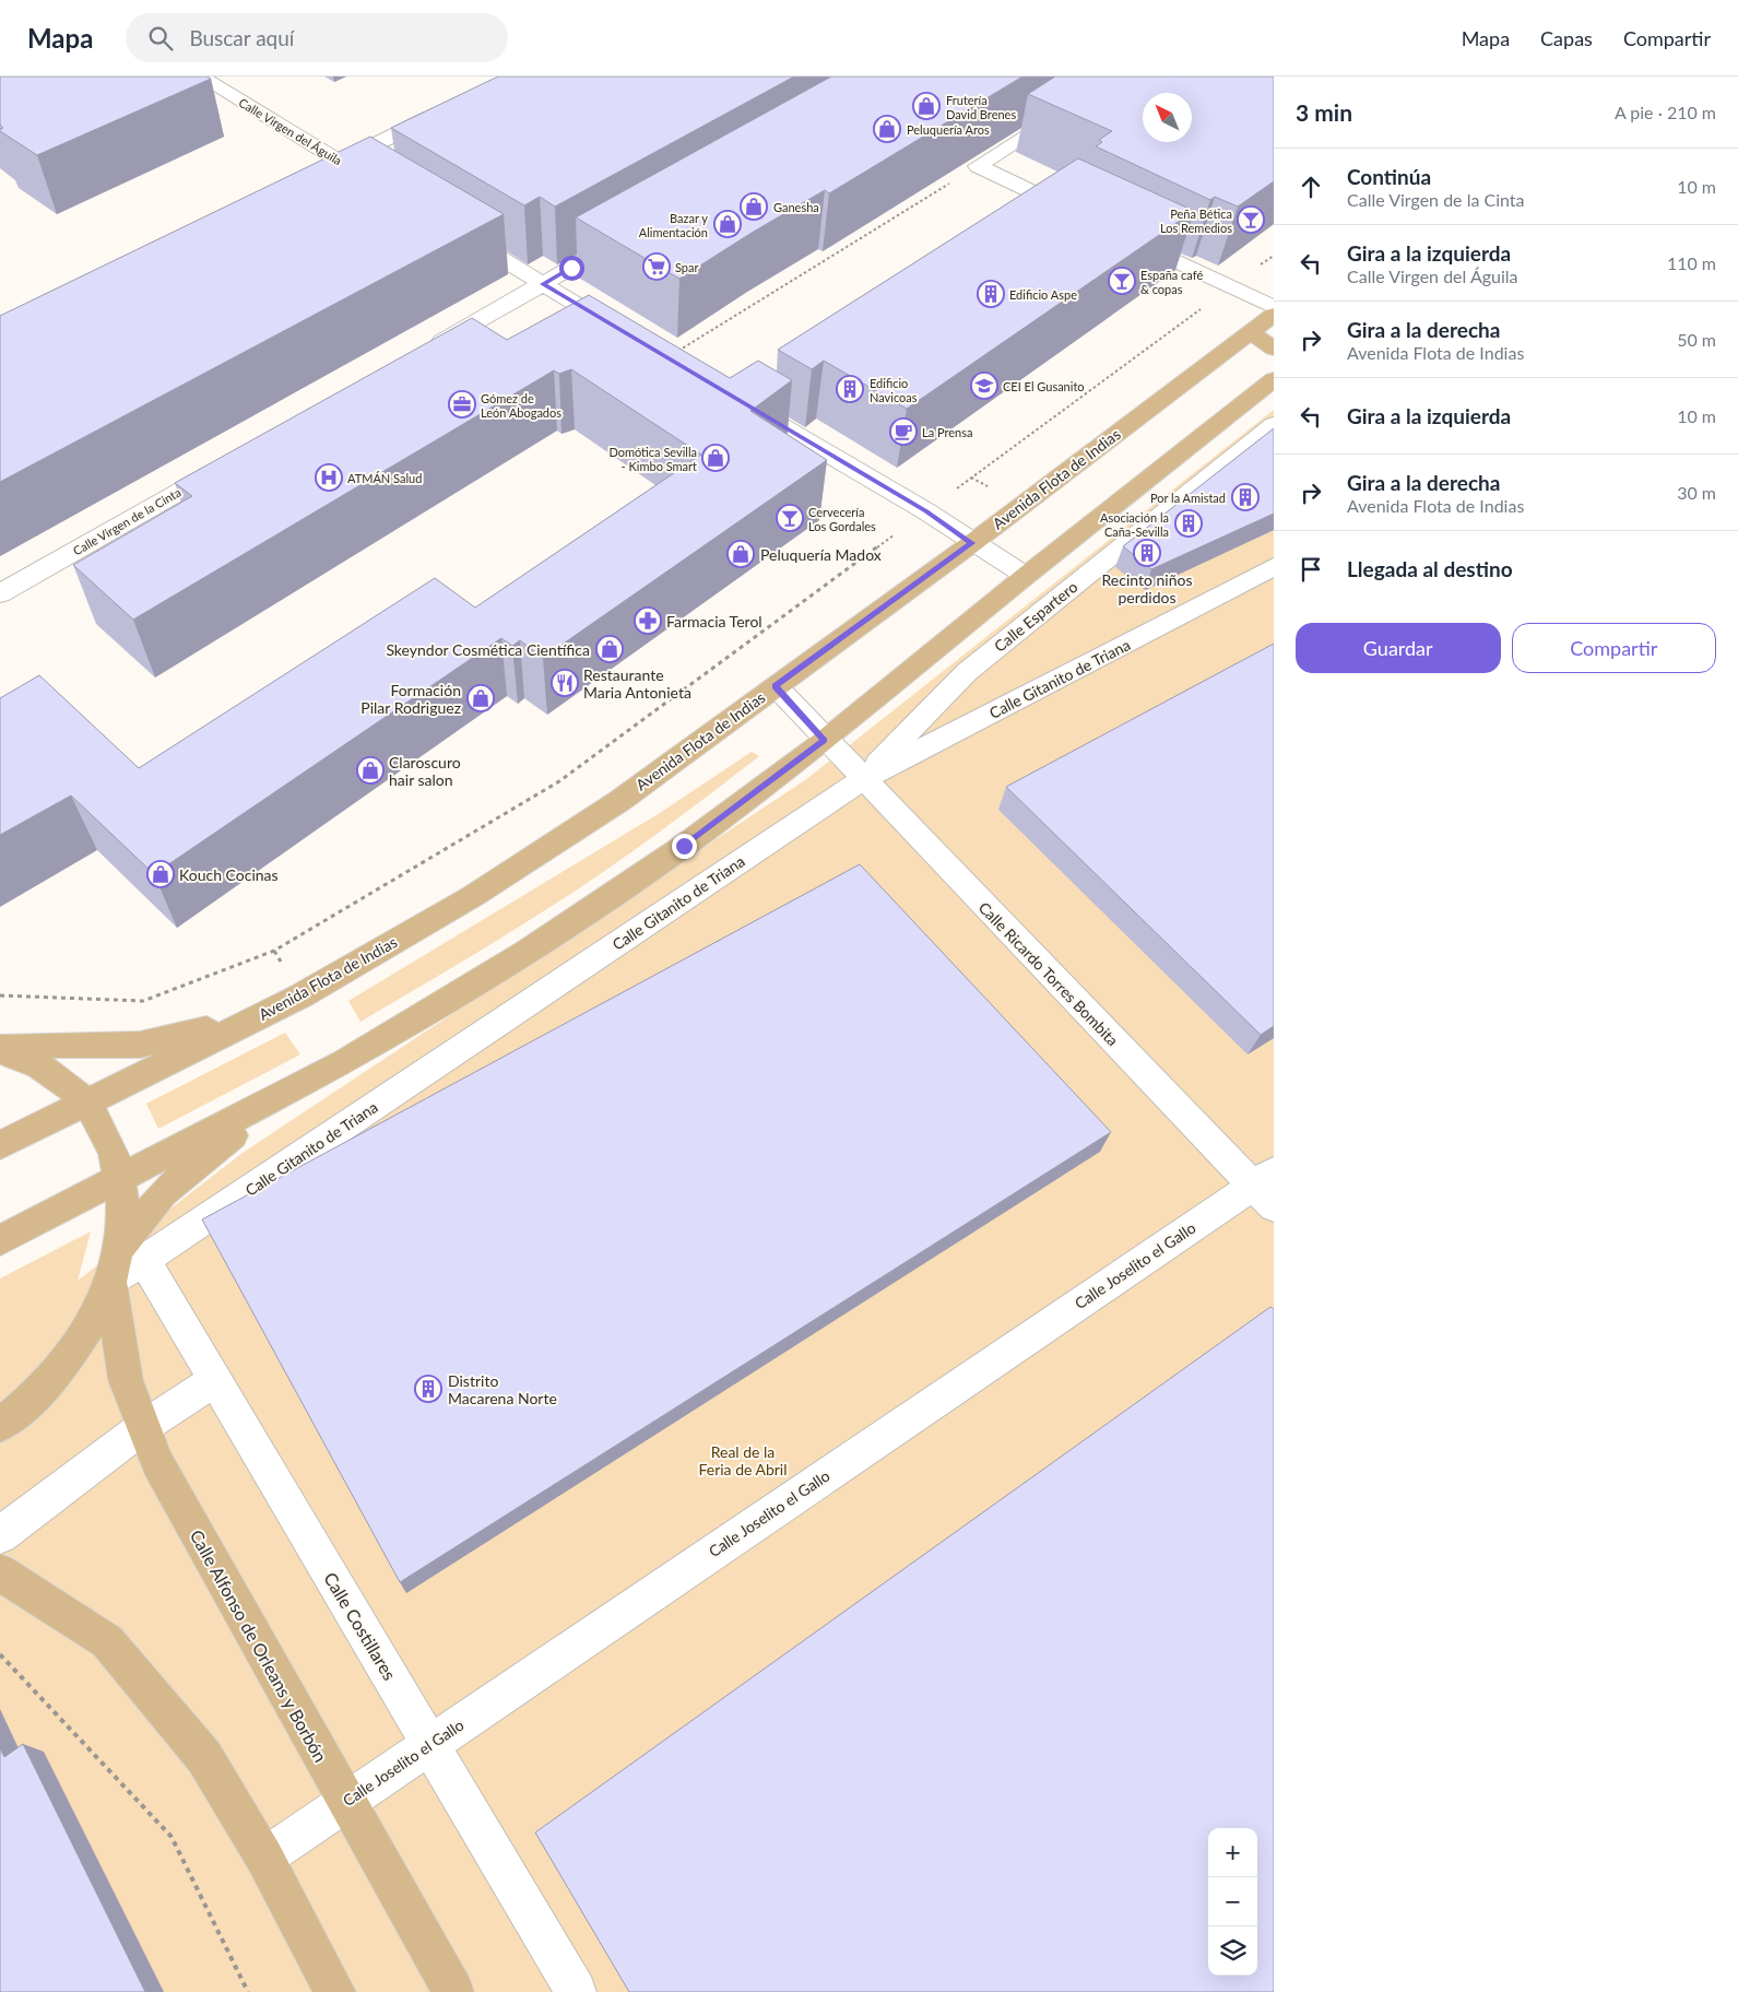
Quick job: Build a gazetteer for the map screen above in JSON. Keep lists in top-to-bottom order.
{
  "streets": {
    "main road": ["Avenida Flota de Indias", "Calle Alfonso de Orleans y Borbón"],
    "street": [
      "Calle Virgen del Águila",
      "Calle Virgen de la Cinta",
      "Calle Espartero",
      "Calle Gitanito de Triana",
      "Calle Ricardo Torres Bombita",
      "Calle Joselito el Gallo",
      "Calle Costillares"
    ]
  },
  "crossings": [
    ["Avenida Flota de Indias", "Calle Ricardo Torres Bombita"],
    ["Calle Espartero", "Calle Gitanito de Triana"],
    ["Calle Espartero", "Calle Ricardo Torres Bombita"],
    ["Calle Gitanito de Triana", "Calle Ricardo Torres Bombita"],
    ["Calle Gitanito de Triana", "Calle Costillares"],
    ["Calle Ricardo Torres Bombita", "Calle Joselito el Gallo"],
    ["Calle Joselito el Gallo", "Calle Costillares"],
    ["Calle Joselito el Gallo", "Calle Alfonso de Orleans y Borbón"]
  ],
  "parks": ["Real de la Feria de Abril"],
  "places": {
    "shop": [
      "Frutería David Brenes",
      "Peluquería Aros",
      "Ganesha",
      "Bazar y Alimentación",
      "Domótica Sevilla - Kimbo Smart",
      "Peluquería Madox",
      "Skeyndor Cosmética Científica",
      "Formación Pilar Rodriguez",
      "Claroscuro hair salon",
      "Kouch Cocinas"
    ],
    "bar": ["Peña Bética Los Remedios", "España café & copas", "Cervecería Los Gordales"],
    "supermarket": ["Spar"],
    "building": [
      "Edificio Aspe",
      "Edificio Navicoas",
      "Por la Amistad",
      "Asociación la Caña-Sevilla",
      "Recinto niños perdidos",
      "Distrito Macarena Norte"
    ],
    "school or university": ["CEI El Gusanito"],
    "office": ["Gómez de León Abogados"],
    "cafe": ["La Prensa"],
    "hospital": ["ATMÁN Salud"],
    "pharmacy": ["Farmacia Terol"],
    "restaurant": ["Restaurante Maria Antonieta"]
  },
  "north": "top left",
  "page": {
    "header": "Mapa",
    "search": "Buscar aquí",
    "nav": ["Mapa", "Capas", "Compartir"],
    "heading": ["3 min", "A pie · 210 m"],
    "list": [
      ["Continúa", "Calle Virgen de la Cinta", "10 m"],
      ["Gira a la izquierda", "Calle Virgen del Águila", "110 m"],
      ["Gira a la derecha", "Avenida Flota de Indias", "50 m"],
      ["Gira a la izquierda", "10 m"],
      ["Gira a la derecha", "Avenida Flota de Indias", "30 m"],
      "Llegada al destino"
    ],
    "buttons": ["Guardar", "Compartir"],
    "map_buttons": ["+", "−"]
  }
}
